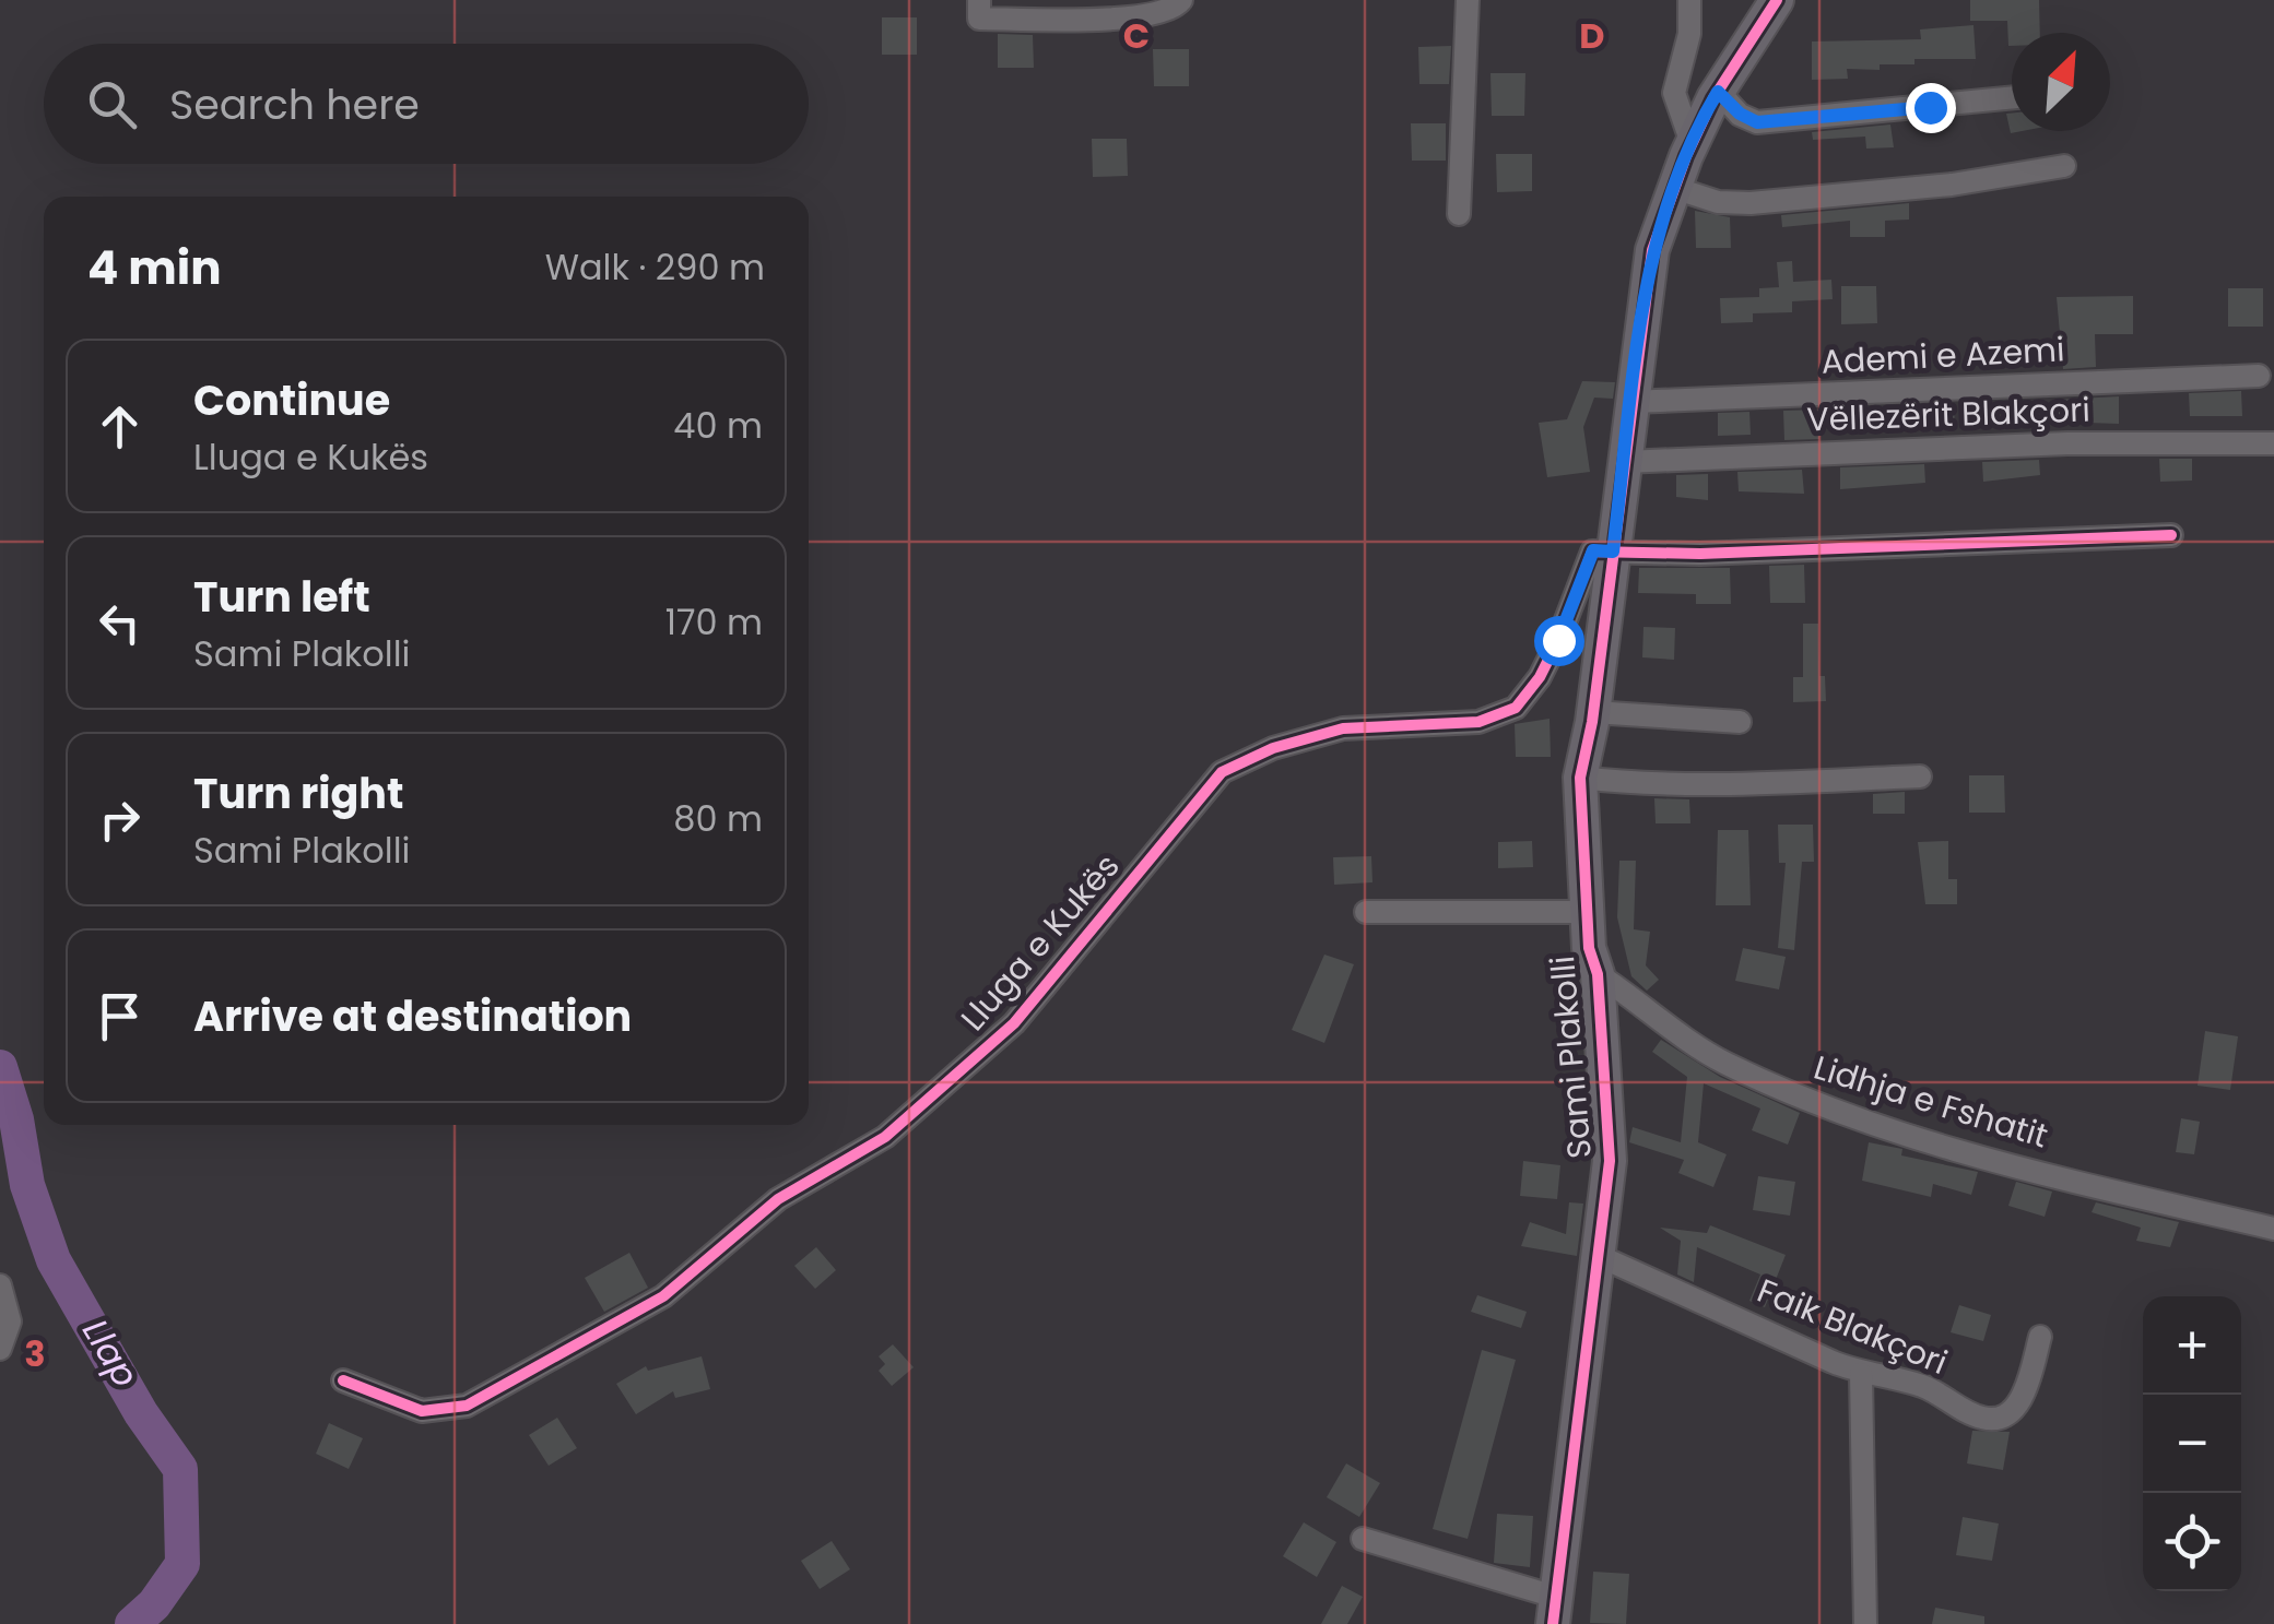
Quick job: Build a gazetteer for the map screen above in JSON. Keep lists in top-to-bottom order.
{
  "streets": {
    "street": [
      "Ademi e Azemi",
      "Vëllezërit Blakçori",
      "Lluga e Kukës",
      "Sami Plakolli",
      "Lidhja e Fshatit",
      "Faik Blakçori"
    ]
  },
  "crossings": [
    ["Ademi e Azemi", "Sami Plakolli"],
    ["Vëllezërit Blakçori", "Sami Plakolli"],
    ["Lluga e Kukës", "Sami Plakolli"],
    ["Sami Plakolli", "Lidhja e Fshatit"],
    ["Sami Plakolli", "Faik Blakçori"]
  ],
  "water": ["Llap"],
  "north": "top right",
  "page": {
    "search": "Search here",
    "heading": ["4 min", "Walk · 290 m"],
    "list": [
      ["Continue", "Lluga e Kukës", "40 m"],
      ["Turn left", "Sami Plakolli", "170 m"],
      ["Turn right", "Sami Plakolli", "80 m"],
      "Arrive at destination"
    ],
    "map_buttons": ["+", "−"]
  },
  "grid": {
    "columns": ["C", "D"],
    "rows": ["3"]
  }
}
